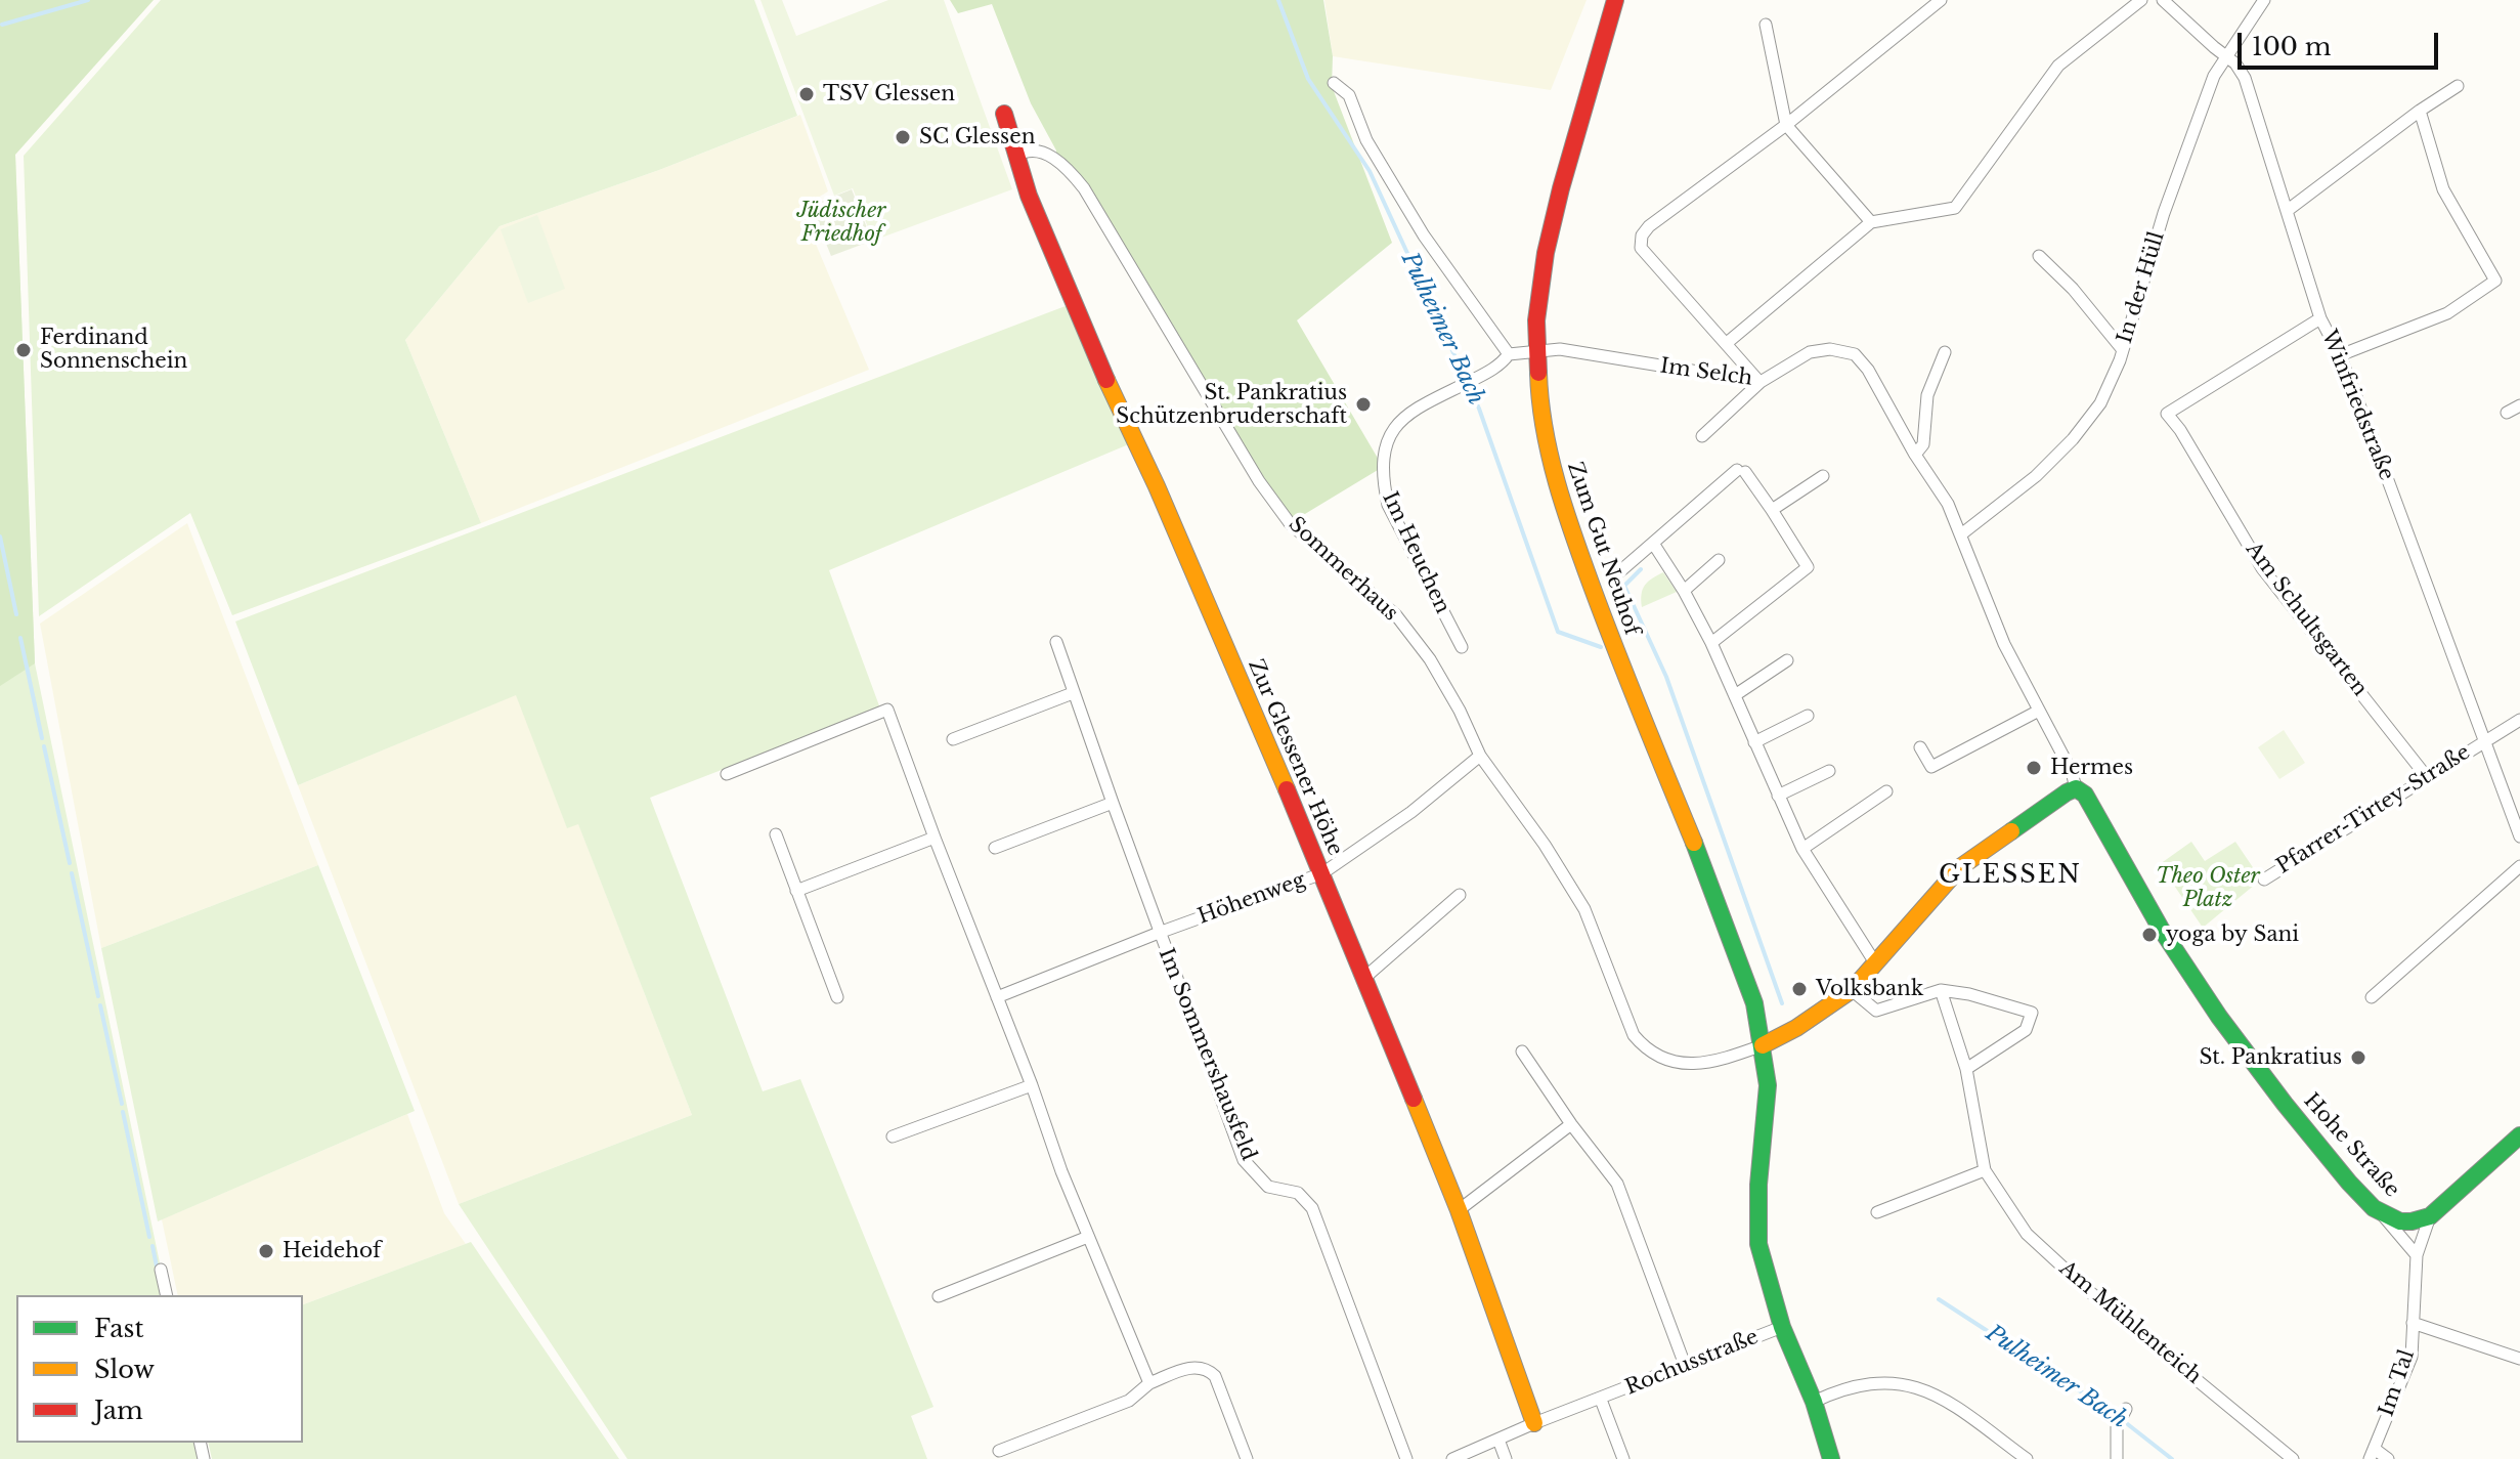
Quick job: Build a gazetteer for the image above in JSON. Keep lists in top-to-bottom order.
{
  "streets": {
    "main road": ["Zum Gut Neuhof", "Zur Glessener Höhe", "Hohe Straße"],
    "street": [
      "In der Hüll",
      "Im Selch",
      "Winfriedstraße",
      "Im Heuchen",
      "Sommerhaus",
      "Am Schultsgarten",
      "Pfarrer-Tirtey-Straße",
      "Höhenweg",
      "Im Sommershausfeld",
      "Am Mühlenteich",
      "Rochusstraße",
      "Im Tal"
    ]
  },
  "crossings": [
    ["In der Hüll", "Im Selch"],
    ["In der Hüll", "Winfriedstraße"],
    ["In der Hüll", "Hohe Straße"],
    ["Im Selch", "Zum Gut Neuhof"],
    ["Im Selch", "Hohe Straße"],
    ["Winfriedstraße", "Am Schultsgarten"],
    ["Winfriedstraße", "Pfarrer-Tirtey-Straße"],
    ["Zum Gut Neuhof", "Sommerhaus"],
    ["Zum Gut Neuhof", "Rochusstraße"],
    ["Sommerhaus", "Zur Glessener Höhe"],
    ["Sommerhaus", "Höhenweg"],
    ["Am Schultsgarten", "Pfarrer-Tirtey-Straße"],
    ["Zur Glessener Höhe", "Höhenweg"],
    ["Zur Glessener Höhe", "Rochusstraße"],
    ["Höhenweg", "Im Sommershausfeld"],
    ["Hohe Straße", "Im Tal"]
  ],
  "districts": ["GLESSEN"],
  "water": ["Pulheimer Bach"],
  "parks": ["Jüdischer Friedhof", "Theo Oster Platz"],
  "places": [
    "TSV Glessen",
    "SC Glessen",
    "Ferdinand Sonnenschein",
    "St. Pankratius Schützenbruderschaft",
    "Hermes",
    "yoga by Sani",
    "Volksbank",
    "St. Pankratius",
    "Heidehof"
  ],
  "legend": ["Fast", "Slow", "Jam"],
  "scale_bar": "100 m"
}
